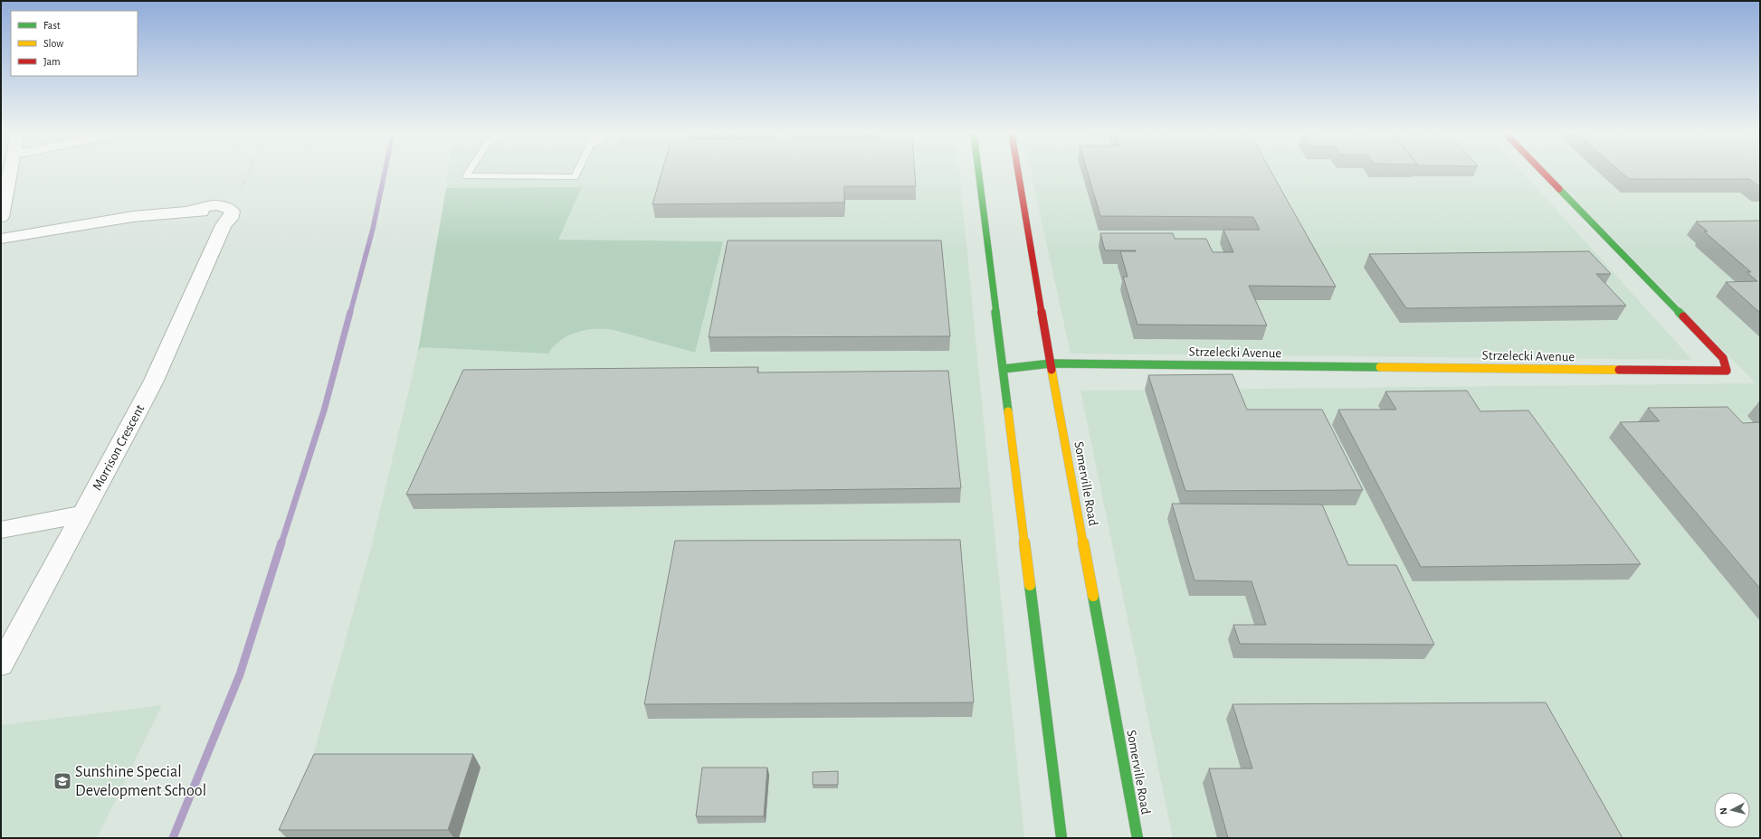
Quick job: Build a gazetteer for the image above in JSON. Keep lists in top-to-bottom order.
{
  "streets": {
    "main road": ["Strzelecki Avenue", "Somerville Road"],
    "street": ["Morrison Crescent"]
  },
  "crossings": [
    ["Strzelecki Avenue", "Somerville Road"]
  ],
  "places": {
    "school or university": ["Sunshine Special Development School"]
  },
  "legend": ["Fast", "Slow", "Jam"],
  "north": "left"
}
